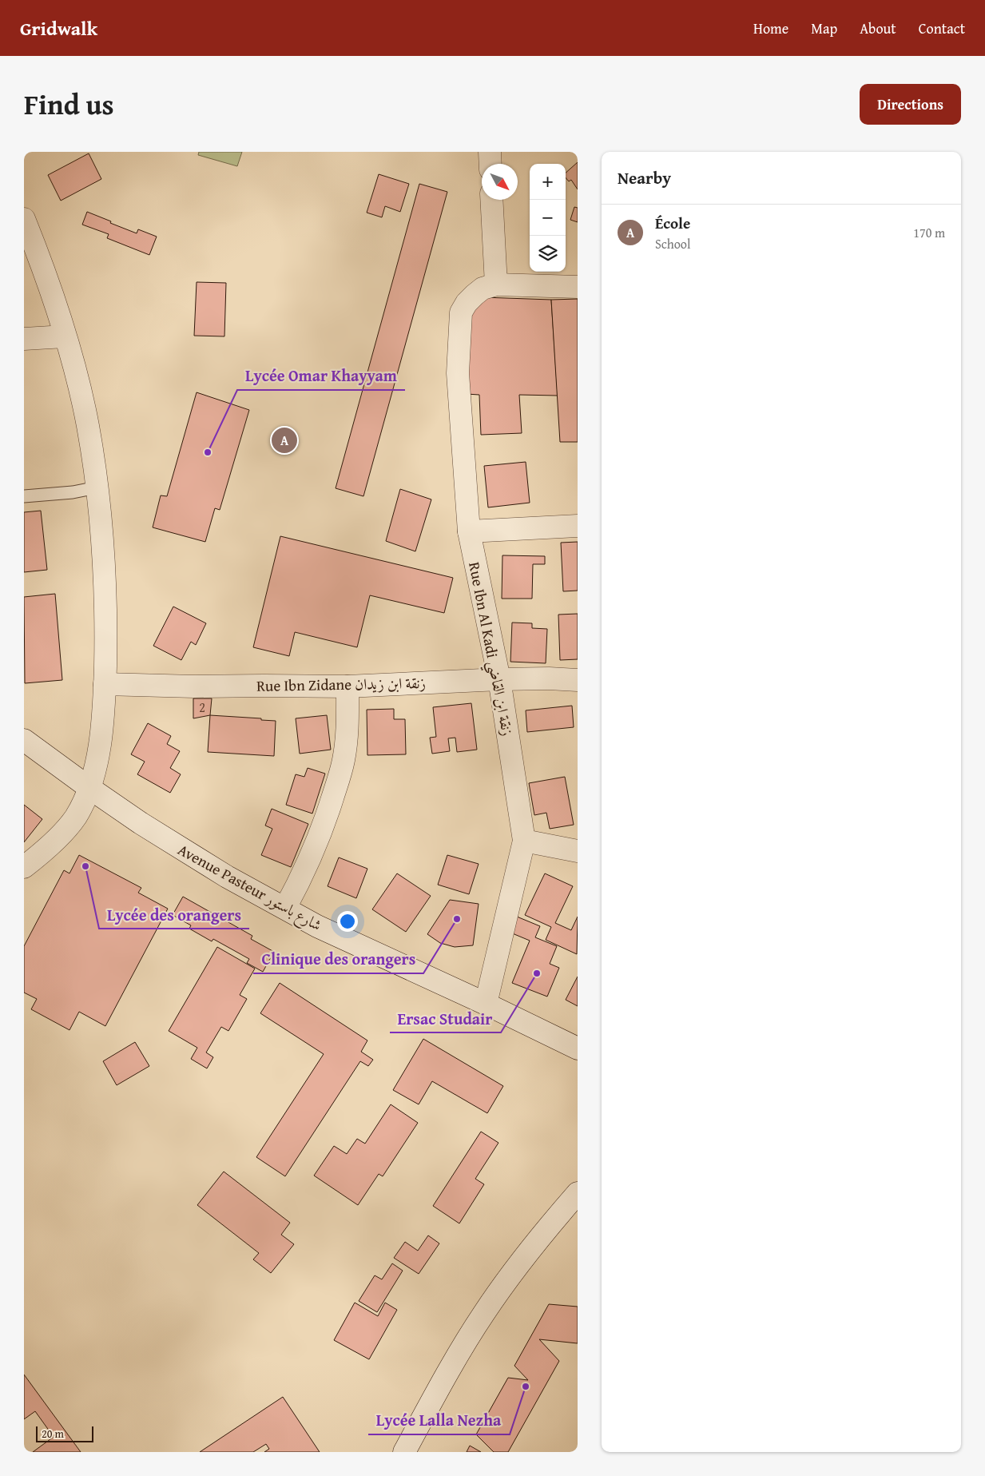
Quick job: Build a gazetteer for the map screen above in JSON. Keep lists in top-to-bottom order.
{
  "streets": {
    "street": ["Rue Ibn Al Kadi زنقة ابن القاضي", "Rue Ibn Zidane زنقة ابن زيدان", "Avenue Pasteur شارع باستور"]
  },
  "crossings": [
    ["Rue Ibn Al Kadi زنقة ابن القاضي", "Rue Ibn Zidane زنقة ابن زيدان"],
    ["Rue Ibn Al Kadi زنقة ابن القاضي", "Avenue Pasteur شارع باستور"]
  ],
  "places": [
    "Lycée Omar Khayyam",
    "Lycée des orangers",
    "Clinique des orangers",
    "Ersac Studair",
    "Lycée Lalla Nezha"
  ],
  "house_numbers": ["2"],
  "scale_bar": "20 m",
  "north": "bottom right",
  "page": {
    "header": "Gridwalk",
    "nav": [
      "Home",
      "Map",
      "About",
      "Contact"
    ],
    "title": "Find us",
    "buttons": "Directions",
    "heading": "Nearby",
    "map_buttons": ["+", "−"],
    "list": [
      {
        "mark": "A",
        "name": "École",
        "note": "School",
        "value": "170 m"
      }
    ],
    "pins": "A",
    "scale": "20 m"
  }
}
